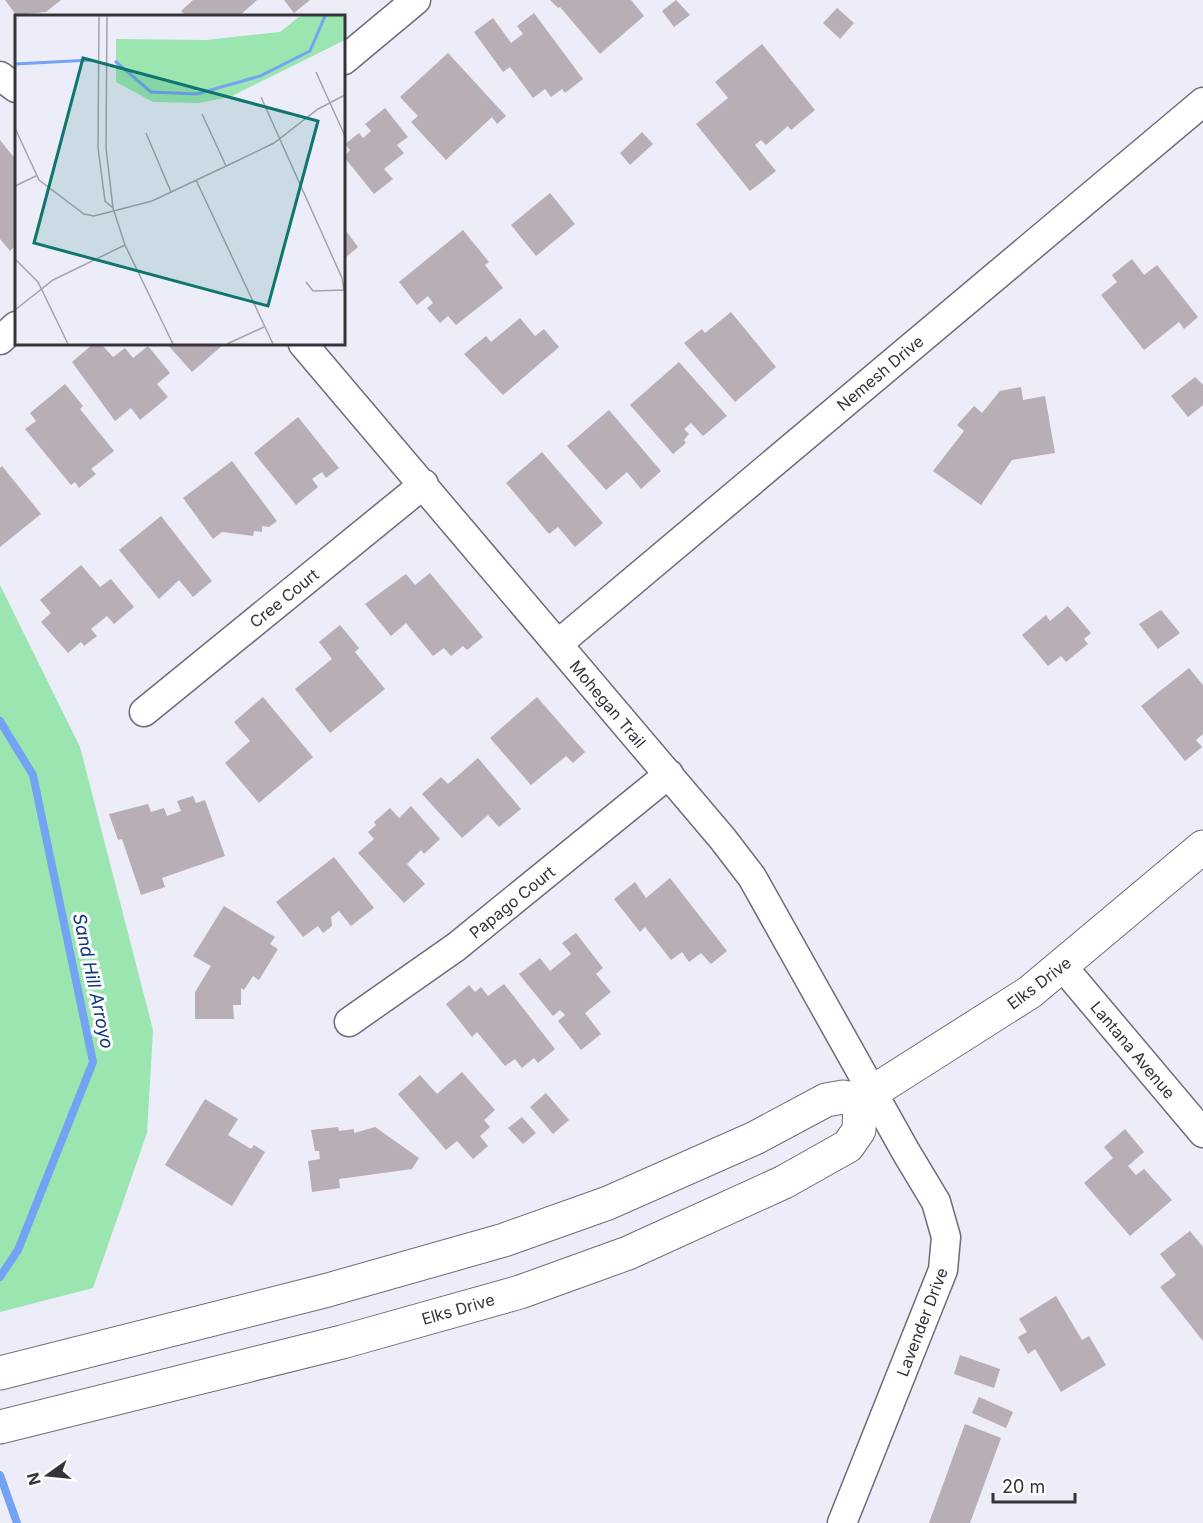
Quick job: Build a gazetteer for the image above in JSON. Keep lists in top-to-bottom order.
{
  "streets": {
    "main road": ["Elks Drive"],
    "street": [
      "Nemesh Drive",
      "Cree Court",
      "Mohegan Trail",
      "Papago Court",
      "Lantana Avenue",
      "Lavender Drive"
    ]
  },
  "crossings": [
    ["Nemesh Drive", "Mohegan Trail"],
    ["Cree Court", "Mohegan Trail"],
    ["Mohegan Trail", "Papago Court"],
    ["Mohegan Trail", "Elks Drive"],
    ["Mohegan Trail", "Lavender Drive"],
    ["Elks Drive", "Lantana Avenue"],
    ["Elks Drive", "Lavender Drive"]
  ],
  "water": ["Sand Hill Arroyo"],
  "scale_bar": "20 m",
  "north": "left"
}
